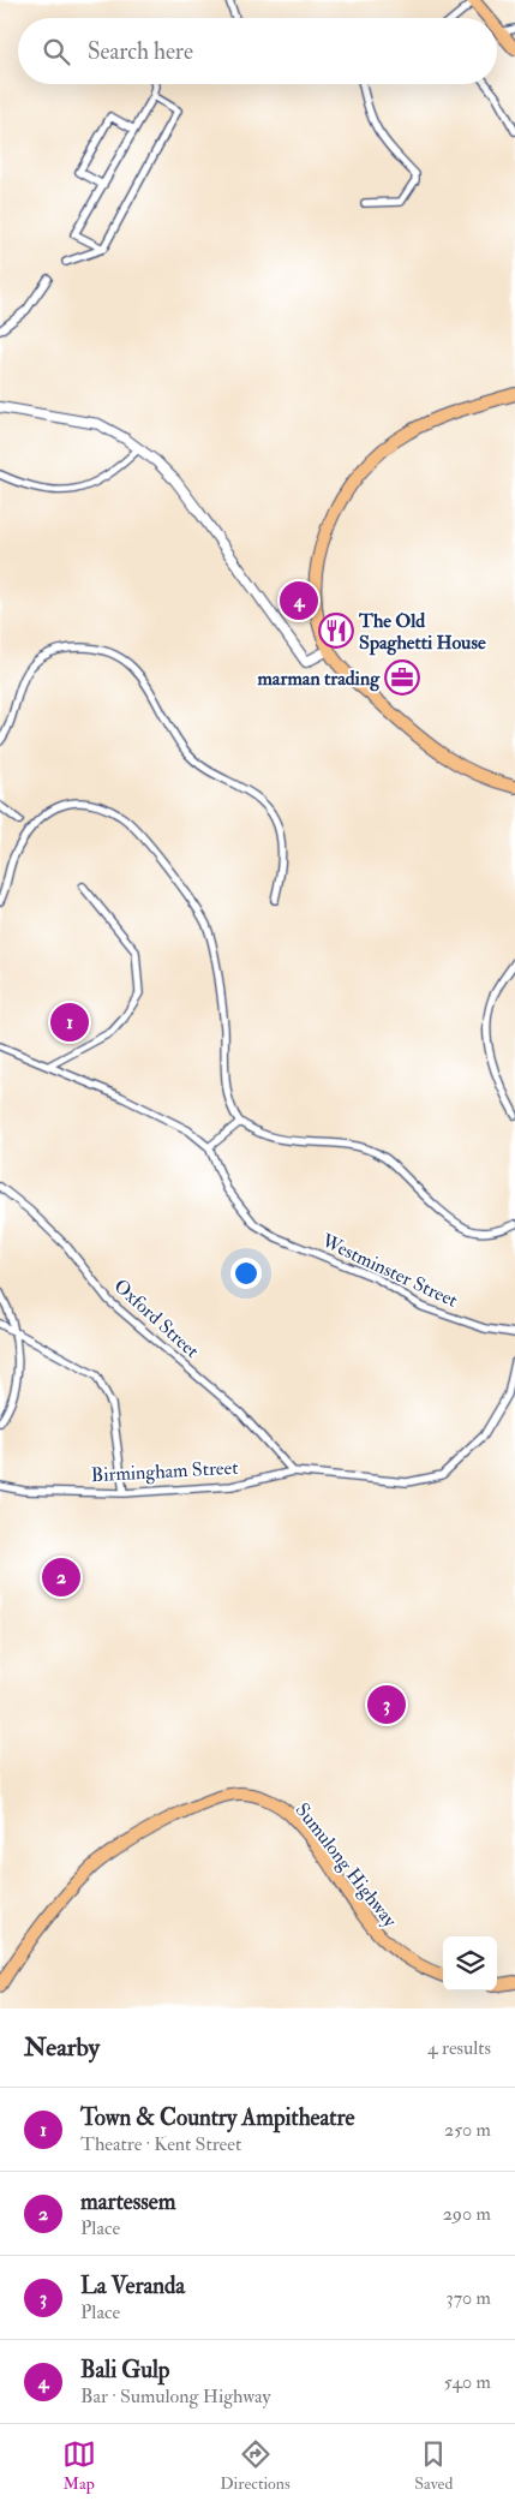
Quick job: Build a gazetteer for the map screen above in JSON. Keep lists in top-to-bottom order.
{
  "streets": {
    "main road": ["Sumulong Highway"],
    "street": ["Westminster Street", "Oxford Street", "Birmingham Street"]
  },
  "crossings": [
    ["Oxford Street", "Birmingham Street"]
  ],
  "places": {
    "restaurant": ["The Old Spaghetti House"],
    "office": ["marman trading"]
  },
  "page": {
    "search": "Search here",
    "pins": [
      "4",
      "1",
      "2",
      "3"
    ],
    "heading": ["Nearby", "4 results"],
    "list": [
      {
        "mark": "1",
        "name": "Town & Country Ampitheatre",
        "note": "Theatre · Kent Street",
        "value": "250 m"
      },
      {
        "mark": "2",
        "name": "martessem",
        "note": "Place",
        "value": "290 m"
      },
      {
        "mark": "3",
        "name": "La Veranda",
        "note": "Place",
        "value": "370 m"
      },
      {
        "mark": "4",
        "name": "Bali Gulp",
        "note": "Bar · Sumulong Highway",
        "value": "540 m"
      }
    ],
    "nav": ["Map", "Directions", "Saved"]
  }
}
